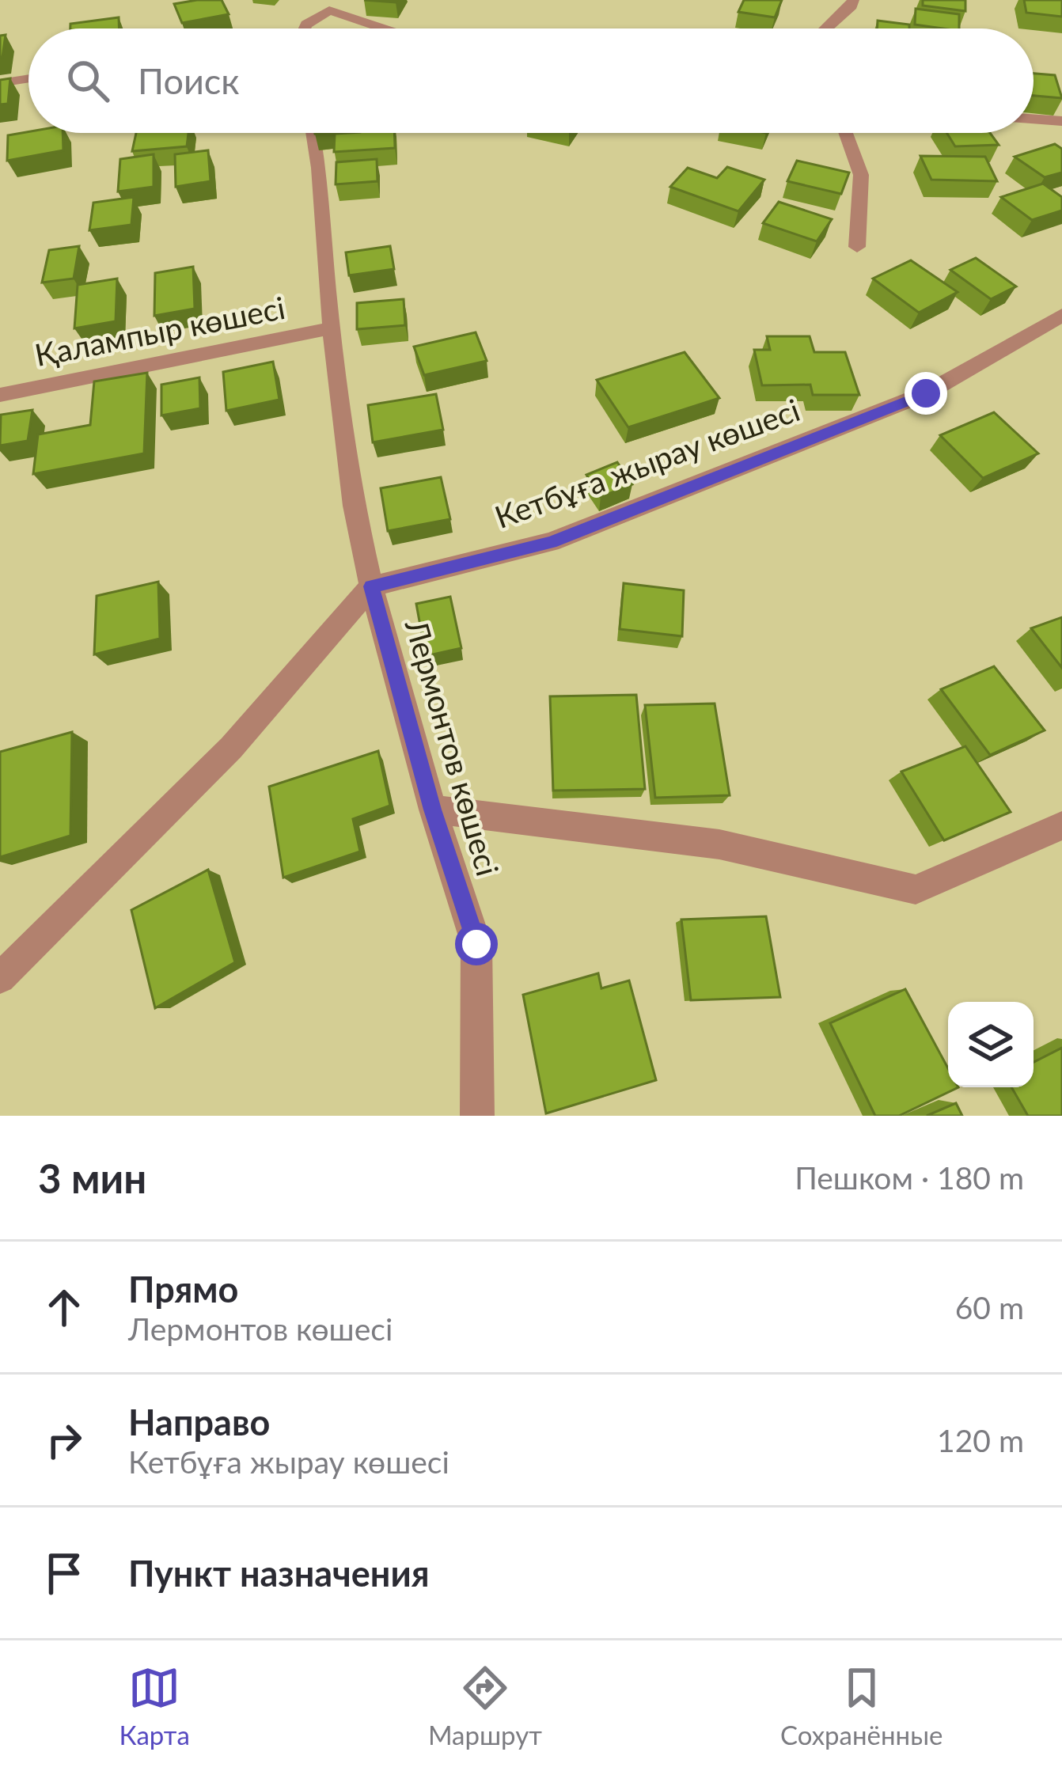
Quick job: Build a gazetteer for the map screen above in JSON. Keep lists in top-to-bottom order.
{
  "streets": {
    "street": ["Қалампыр көшесі", "Кетбұға жырау көшесі", "Лермонтов көшесі"]
  },
  "crossings": [
    ["Қалампыр көшесі", "Лермонтов көшесі"],
    ["Кетбұға жырау көшесі", "Лермонтов көшесі"]
  ],
  "page": {
    "search": "Поиск",
    "heading": ["3 мин", "Пешком · 180 m"],
    "list": [
      ["Прямо", "Лермонтов көшесі", "60 m"],
      ["Направо", "Кетбұға жырау көшесі", "120 m"],
      "Пункт назначения"
    ],
    "nav": ["Карта", "Маршрут", "Сохранённые"]
  }
}
